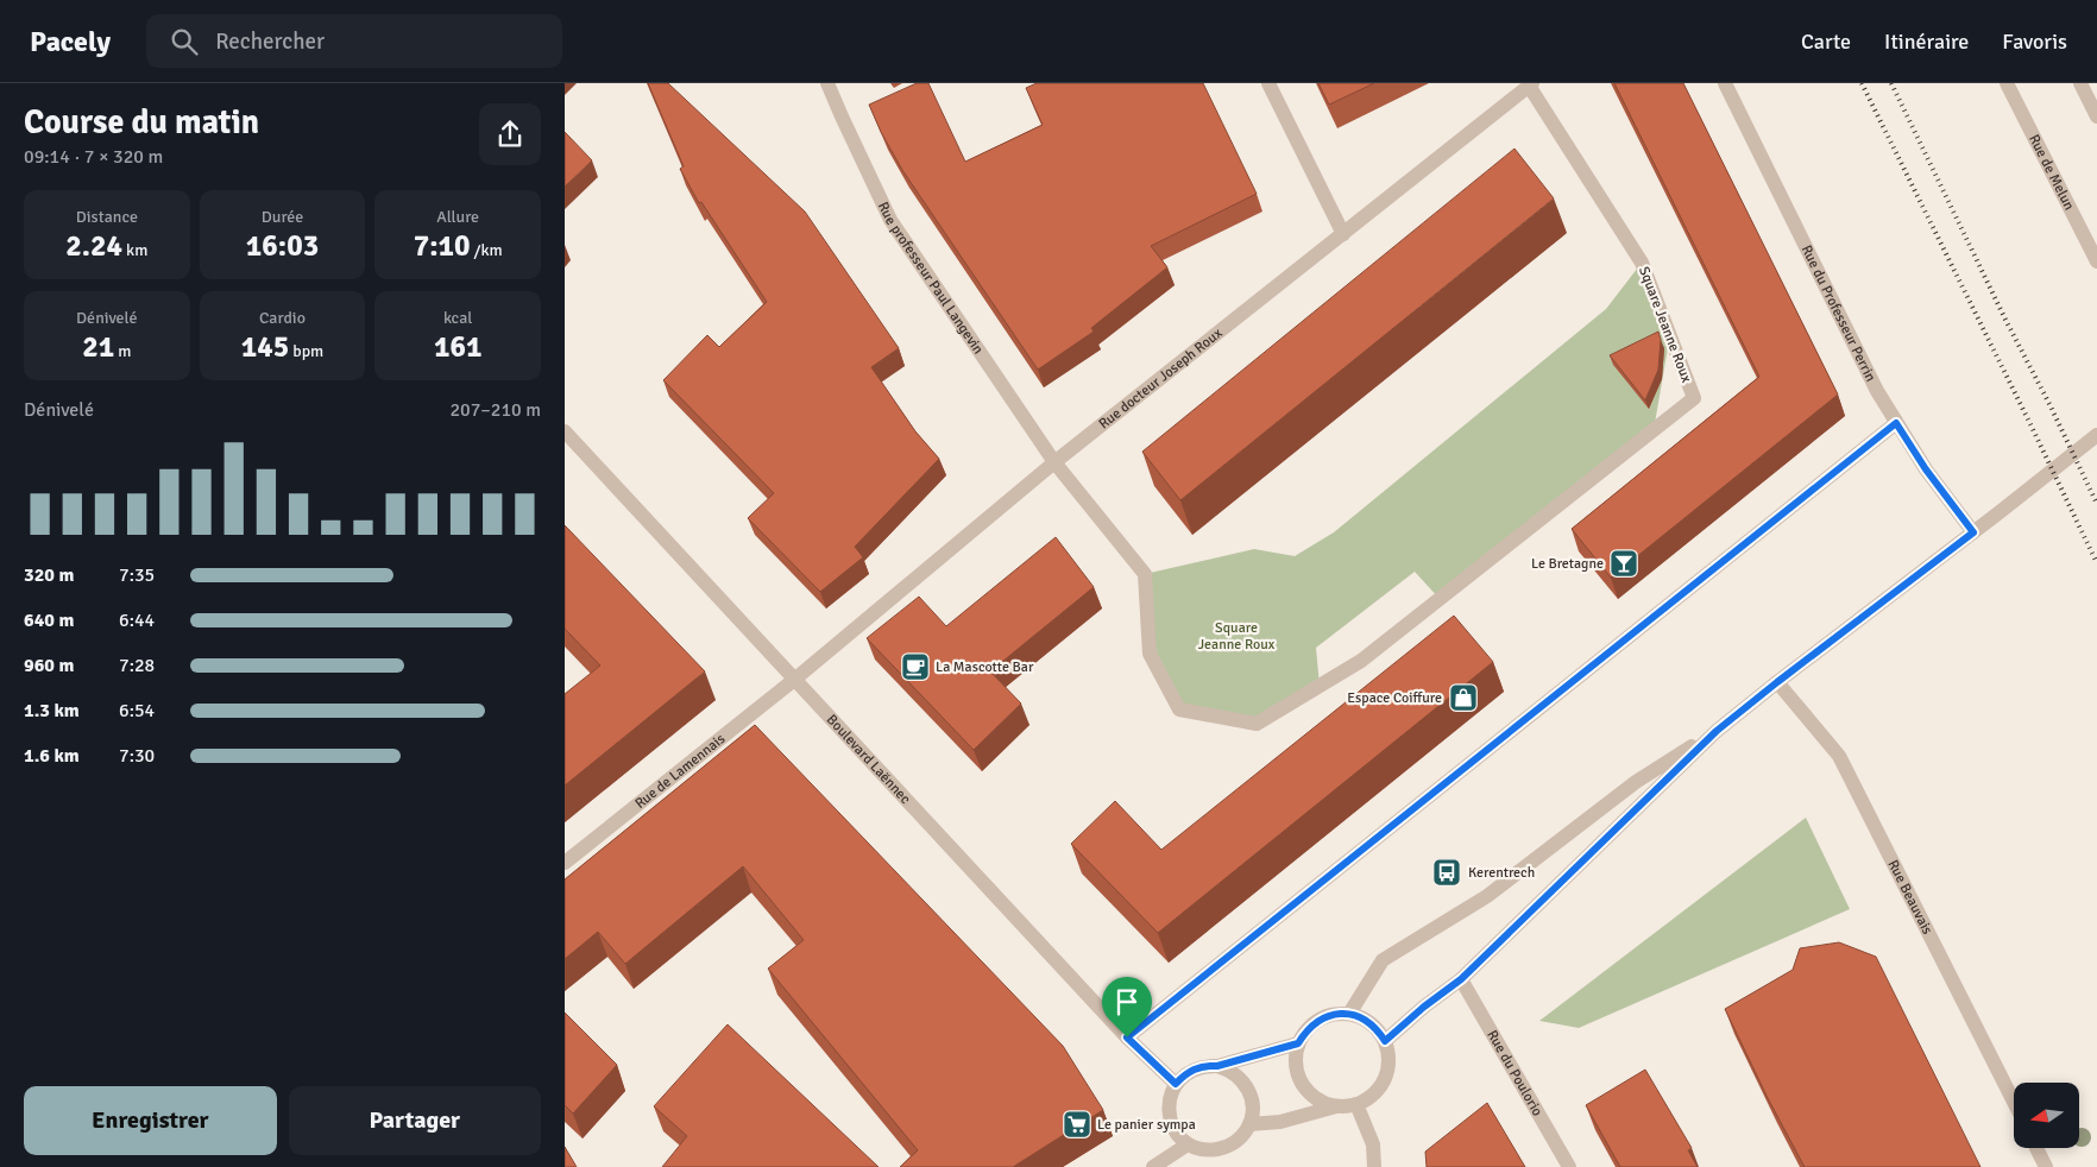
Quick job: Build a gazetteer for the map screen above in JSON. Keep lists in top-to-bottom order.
{
  "streets": {
    "street": [
      "Rue de Melun",
      "Rue professeur Paul Langevin",
      "Rue du Professeur Perrin",
      "Square Jeanne Roux",
      "Rue docteur Joseph Roux",
      "Boulevard Laënnec",
      "Rue de Lamennais",
      "Rue Beauvais",
      "Rue du Poulorio"
    ]
  },
  "crossings": [
    ["Rue professeur Paul Langevin", "Square Jeanne Roux"],
    ["Rue professeur Paul Langevin", "Rue docteur Joseph Roux"],
    ["Square Jeanne Roux", "Rue docteur Joseph Roux"],
    ["Rue docteur Joseph Roux", "Boulevard Laënnec"],
    ["Rue docteur Joseph Roux", "Rue de Lamennais"],
    ["Boulevard Laënnec", "Rue de Lamennais"]
  ],
  "parks": ["Square Jeanne Roux"],
  "places": {
    "bar": ["Le Bretagne"],
    "cafe": ["La Mascotte Bar"],
    "shop": ["Espace Coiffure"],
    "bus stop": ["Kerentrech"],
    "supermarket": ["Le panier sympa"]
  },
  "north": "left",
  "page": {
    "header": "Pacely",
    "search": "Rechercher",
    "nav": ["Carte", "Itinéraire", "Favoris"],
    "heading": ["Course du matin", "09:14 · 7 × 320 m"],
    "stats": [
      ["Distance", "2.24 km"],
      ["Durée", "16:03"],
      ["Allure", "7:10 /km"],
      ["Dénivelé", "21 m"],
      ["Cardio", "145 bpm"],
      ["kcal", "161"]
    ],
    "chart": ["Dénivelé", "207–210 m"],
    "list": [
      {
        "name": "320 m",
        "note": "7:35"
      },
      {
        "name": "640 m",
        "note": "6:44"
      },
      {
        "name": "960 m",
        "note": "7:28"
      },
      {
        "name": "1.3 km",
        "note": "6:54"
      },
      {
        "name": "1.6 km",
        "note": "7:30"
      }
    ],
    "buttons": ["Enregistrer", "Partager"]
  }
}
